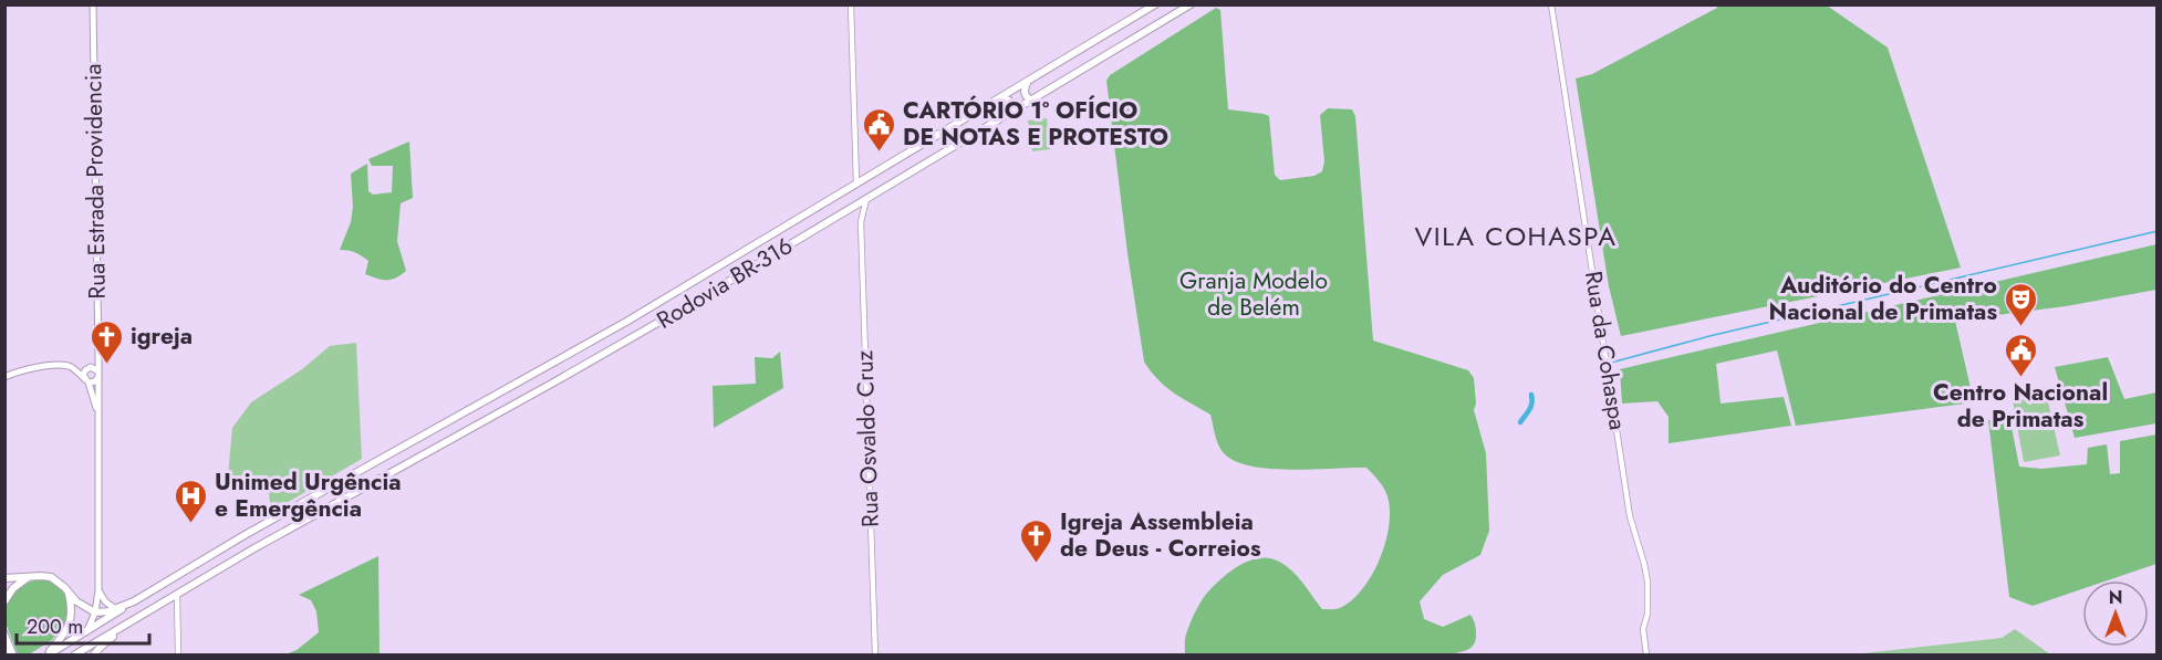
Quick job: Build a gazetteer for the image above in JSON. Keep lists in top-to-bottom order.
{
  "streets": {
    "highway": ["Rodovia BR-316"],
    "main road": ["Rua Estrada Providencia"],
    "street": ["Rua da Cohaspa", "Rua Osvaldo Cruz"]
  },
  "crossings": [
    ["Rodovia BR-316", "Rua Osvaldo Cruz"]
  ],
  "districts": ["VILA COHASPA"],
  "parks": ["Granja Modelo de Belém"],
  "places": {
    "public building": ["CARTÓRIO 1º OFÍCIO DE NOTAS E PROTESTO", "Centro Nacional de Primatas"],
    "theatre": ["Auditório do Centro Nacional de Primatas"],
    "church": ["igreja", "Igreja Assembleia de Deus - Correios"],
    "hospital": ["Unimed Urgência e Emergência"]
  },
  "scale_bar": "200 m",
  "north": "top"
}
